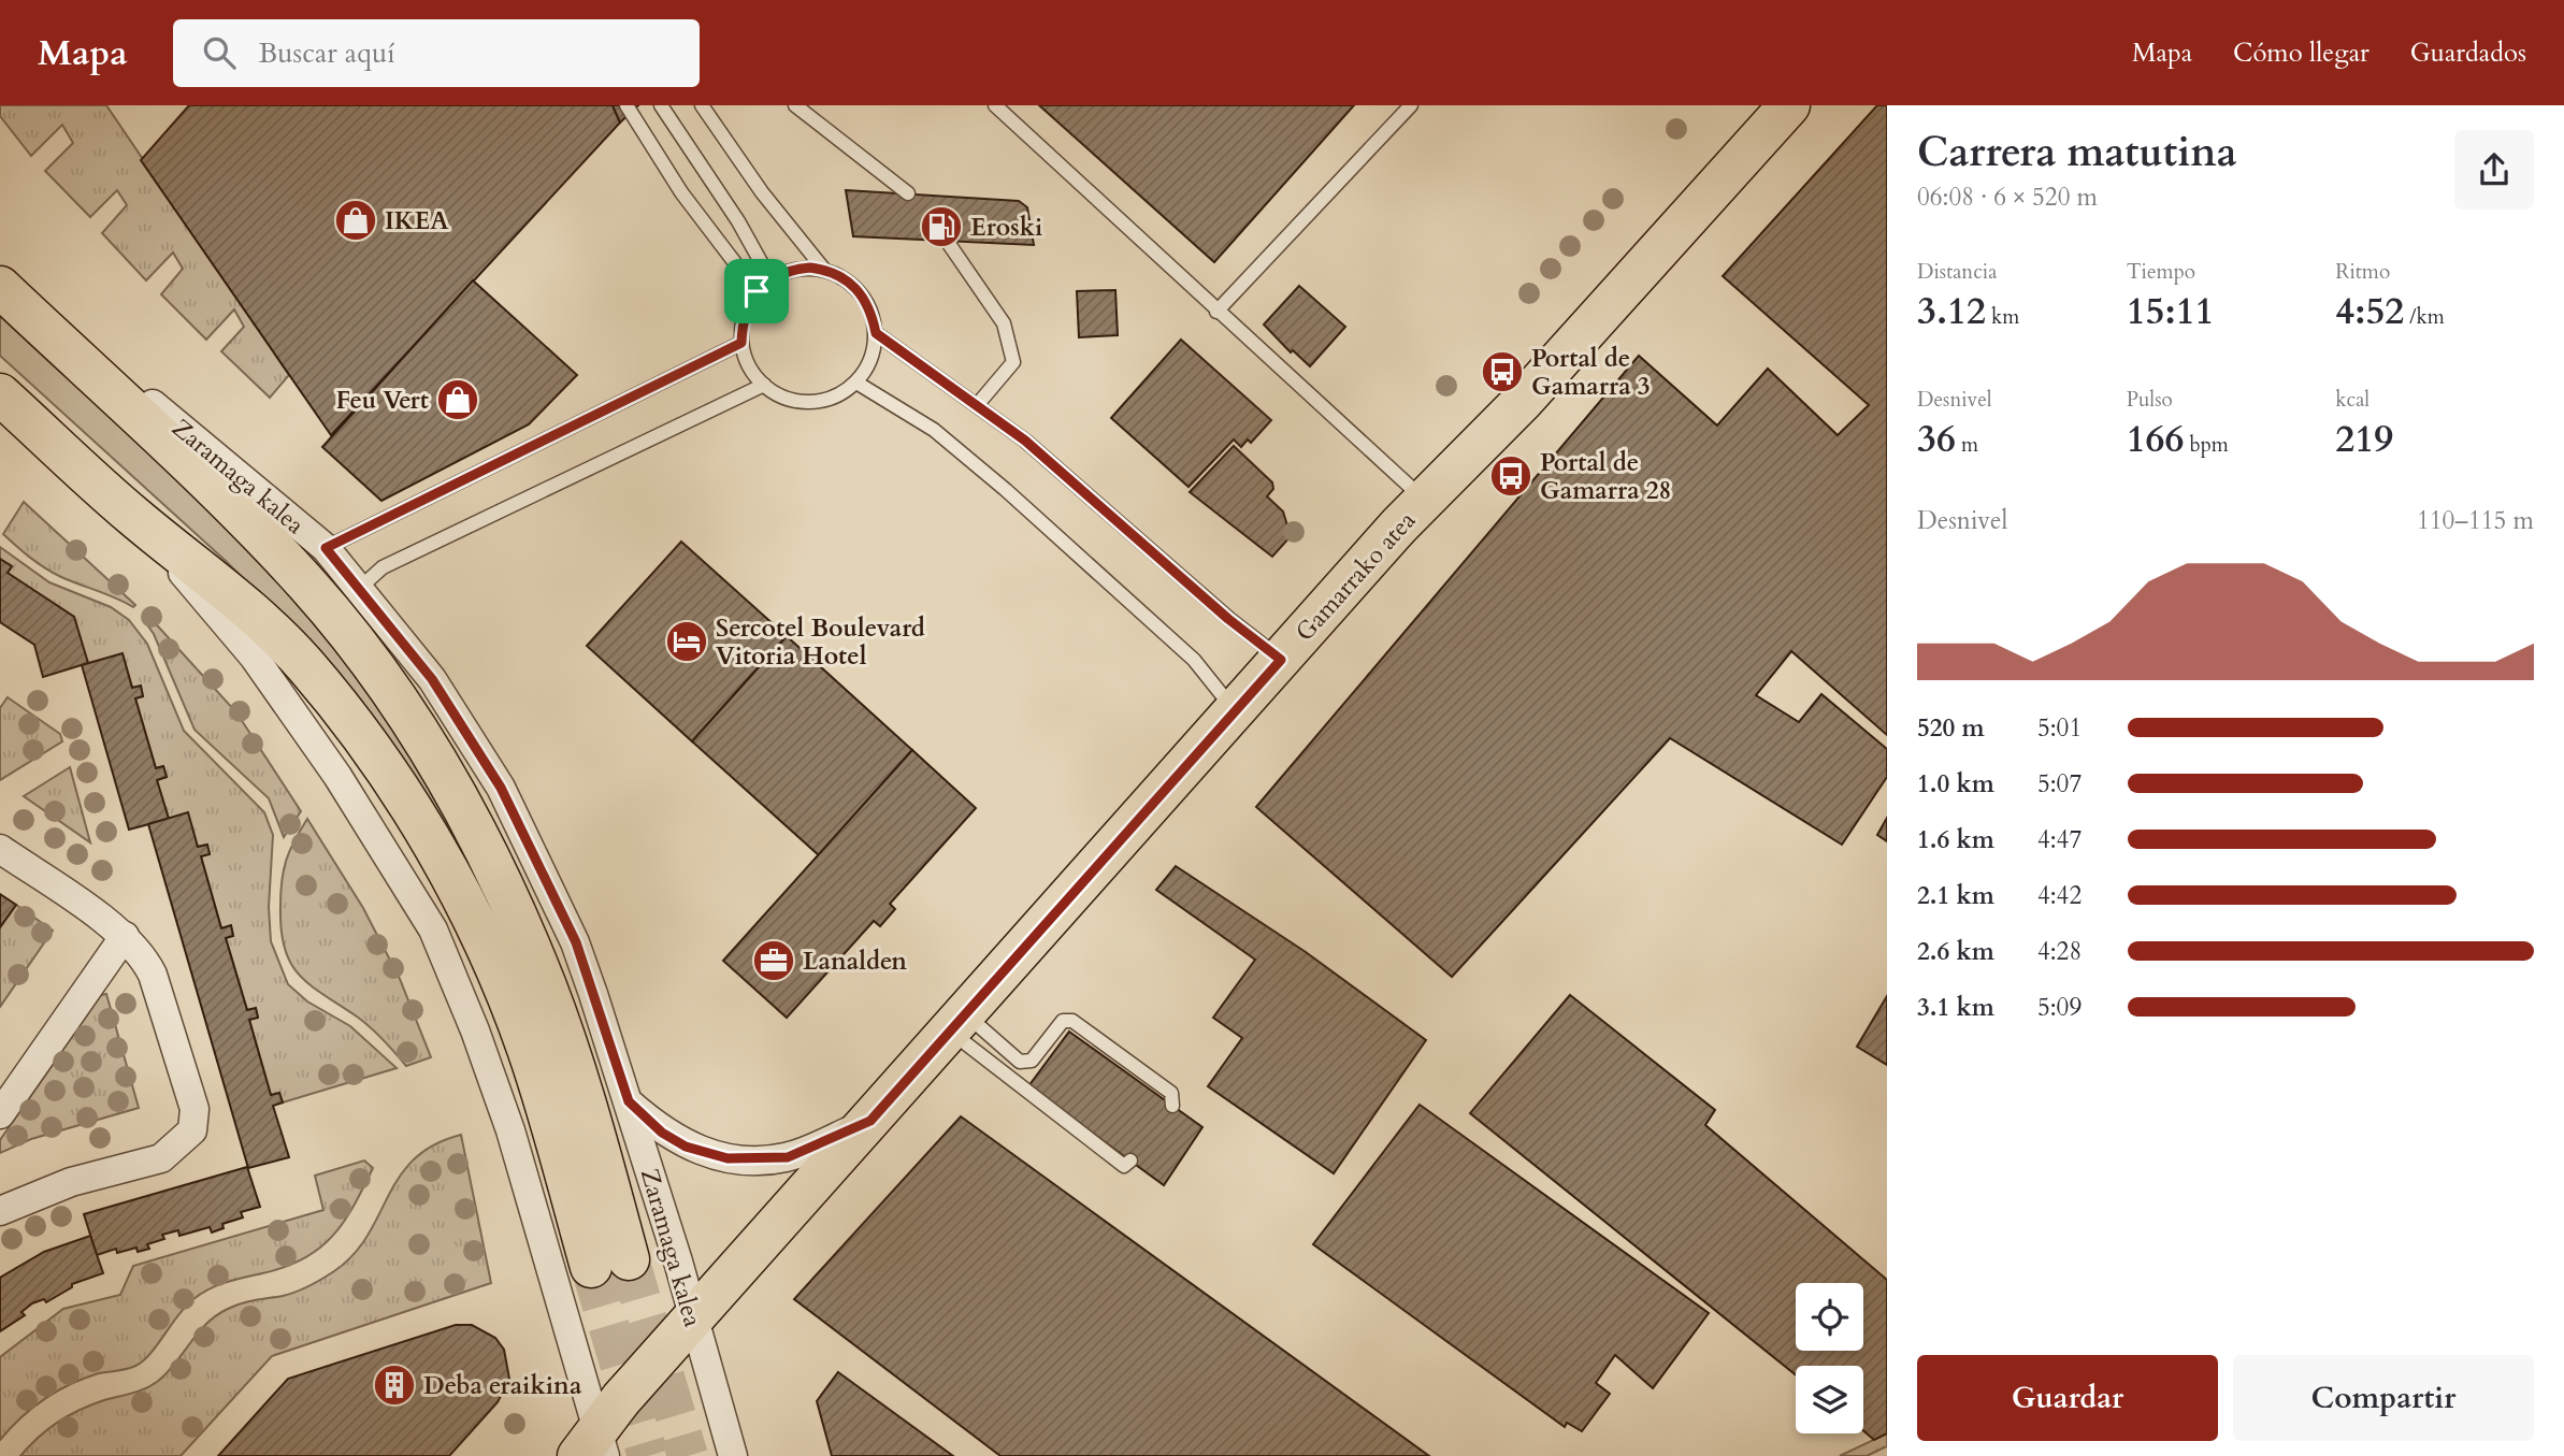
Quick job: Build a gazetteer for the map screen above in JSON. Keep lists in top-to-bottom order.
{
  "streets": {
    "main road": ["Zaramaga kalea", "Gamarrako atea"]
  },
  "crossings": [
    ["Zaramaga kalea", "Gamarrako atea"]
  ],
  "places": {
    "shop": ["IKEA", "Feu Vert"],
    "fuel station": ["Eroski"],
    "bus stop": ["Portal de Gamarra 3", "Portal de Gamarra 28"],
    "hotel": ["Sercotel Boulevard Vitoria Hotel"],
    "office": ["Lanalden"],
    "building": ["Deba eraikina"]
  },
  "page": {
    "header": "Mapa",
    "search": "Buscar aquí",
    "nav": ["Mapa", "Cómo llegar", "Guardados"],
    "heading": ["Carrera matutina", "06:08 · 6 × 520 m"],
    "stats": [
      ["Distancia", "3.12 km"],
      ["Tiempo", "15:11"],
      ["Ritmo", "4:52 /km"],
      ["Desnivel", "36 m"],
      ["Pulso", "166 bpm"],
      ["kcal", "219"]
    ],
    "chart": ["Desnivel", "110–115 m"],
    "list": [
      {
        "name": "520 m",
        "note": "5:01"
      },
      {
        "name": "1.0 km",
        "note": "5:07"
      },
      {
        "name": "1.6 km",
        "note": "4:47"
      },
      {
        "name": "2.1 km",
        "note": "4:42"
      },
      {
        "name": "2.6 km",
        "note": "4:28"
      },
      {
        "name": "3.1 km",
        "note": "5:09"
      }
    ],
    "buttons": ["Guardar", "Compartir"]
  }
}
